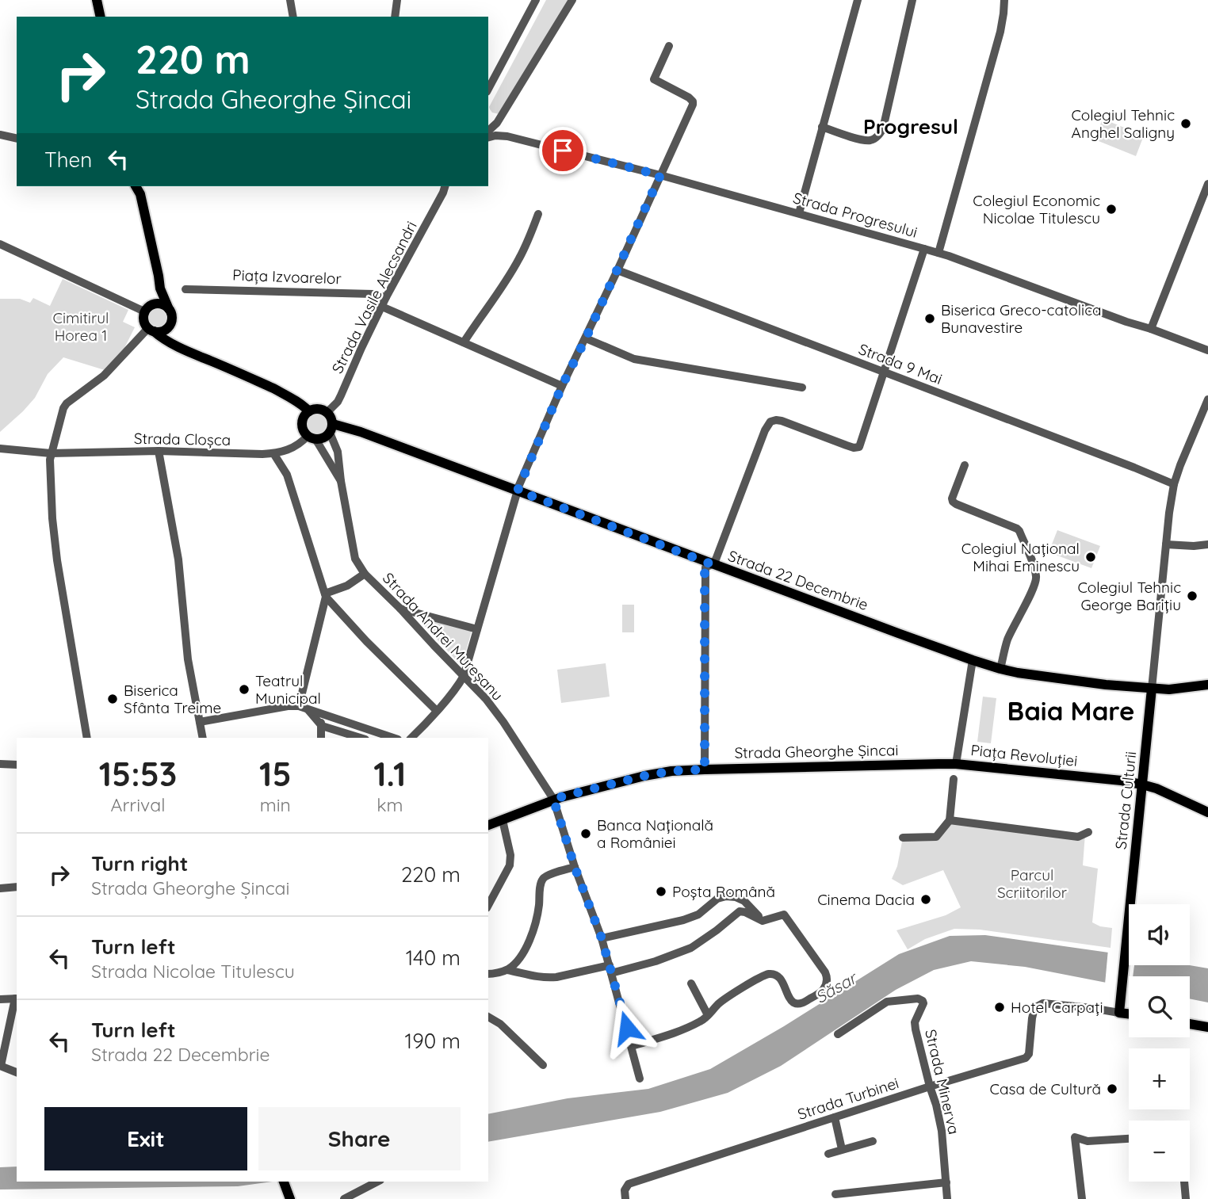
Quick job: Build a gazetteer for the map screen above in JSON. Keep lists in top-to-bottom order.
{
  "streets": {
    "main road": [
      "Strada 22 Decembrie",
      "Strada Gheorghe Șincai",
      "Piața Revoluției",
      "Strada Culturii"
    ],
    "street": [
      "Strada Progresului",
      "Piața Izvoarelor",
      "Strada Vasile Alecsandri",
      "Strada 9 Mai",
      "Strada Cloșca",
      "Strada Andrei Mureșanu",
      "Strada Minerva",
      "Strada Turbinei"
    ]
  },
  "crossings": [
    ["Piața Izvoarelor", "Strada Vasile Alecsandri"],
    ["Strada Vasile Alecsandri", "Strada Cloșca"],
    ["Strada Vasile Alecsandri", "Strada 22 Decembrie"],
    ["Strada Vasile Alecsandri", "Strada Andrei Mureșanu"],
    ["Strada 9 Mai", "Strada Culturii"],
    ["Strada Cloșca", "Strada 22 Decembrie"],
    ["Strada Cloșca", "Strada Andrei Mureșanu"],
    ["Strada 22 Decembrie", "Strada Andrei Mureșanu"],
    ["Strada 22 Decembrie", "Piața Revoluției"],
    ["Strada Andrei Mureșanu", "Strada Gheorghe Șincai"],
    ["Strada Gheorghe Șincai", "Piața Revoluției"],
    ["Piața Revoluției", "Strada Culturii"],
    ["Strada Culturii", "Strada Turbinei"],
    ["Strada Minerva", "Strada Turbinei"]
  ],
  "districts": ["Progresul", "Baia Mare"],
  "water": ["Săsar"],
  "parks": ["Cimitirul Horea 1", "Parcul Scriitorilor"],
  "places": [
    "Colegiul Tehnic Anghel Saligny",
    "Colegiul Economic Nicolae Titulescu",
    "Biserica Greco-catolica Bunavestire",
    "Colegiul Național Mihai Eminescu",
    "Colegiul Tehnic George Barițiu",
    "Teatrul Municipal",
    "Biserica Sfânta Treime",
    "Banca Națională a României",
    "Poșta Română",
    "Cinema Dacia",
    "Hotel Carpați",
    "Casa de Cultură"
  ],
  "page": {
    "turn": ["220 m", "Strada Gheorghe Șincai"],
    "then": "Then",
    "eta": [
      "15:53",
      "Arrival",
      "15",
      "min",
      "1.1",
      "km"
    ],
    "list": [
      {
        "name": "Turn right",
        "note": "Strada Gheorghe Șincai",
        "value": "220 m"
      },
      {
        "name": "Turn left",
        "note": "Strada Nicolae Titulescu",
        "value": "140 m"
      },
      {
        "name": "Turn left",
        "note": "Strada 22 Decembrie",
        "value": "190 m"
      }
    ],
    "map_buttons": ["+", "−"],
    "buttons": ["Exit", "Share"]
  }
}
